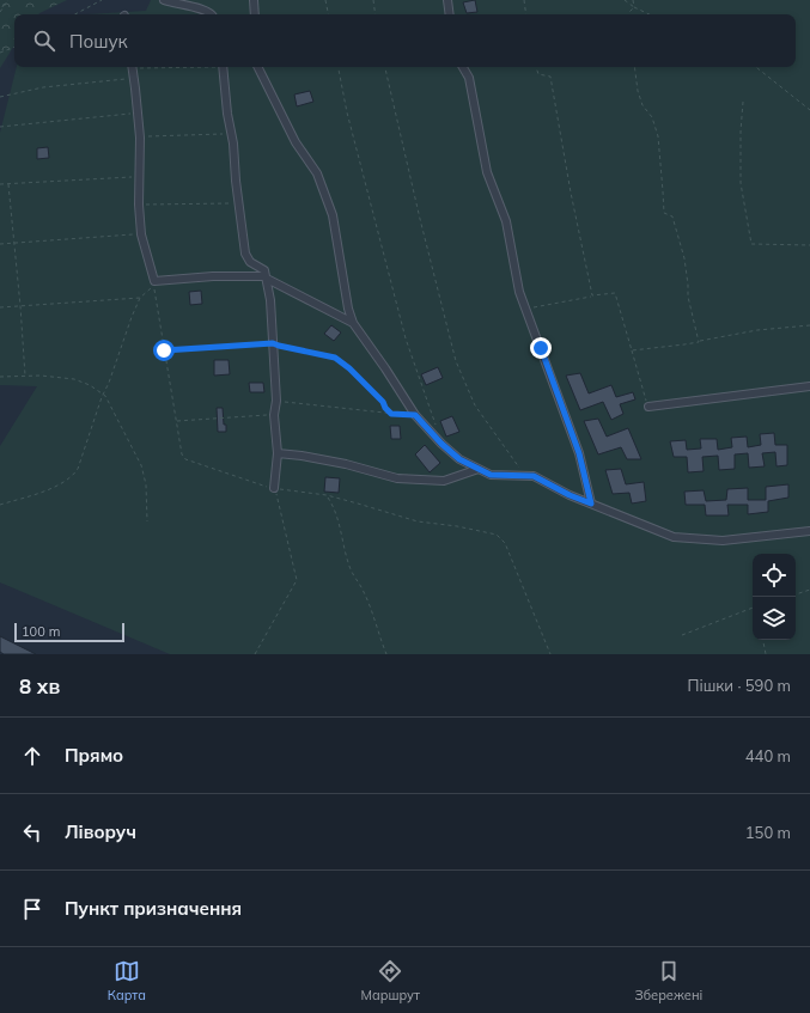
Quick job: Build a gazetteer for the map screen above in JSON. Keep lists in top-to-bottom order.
{
  "scale_bar": "100 m",
  "page": {
    "search": "Пошук",
    "scale": "100 m",
    "heading": ["8 хв", "Пішки · 590 m"],
    "list": [
      ["Прямо", "440 m"],
      ["Ліворуч", "150 m"],
      "Пункт призначення"
    ],
    "nav": ["Карта", "Маршрут", "Збережені"]
  }
}
